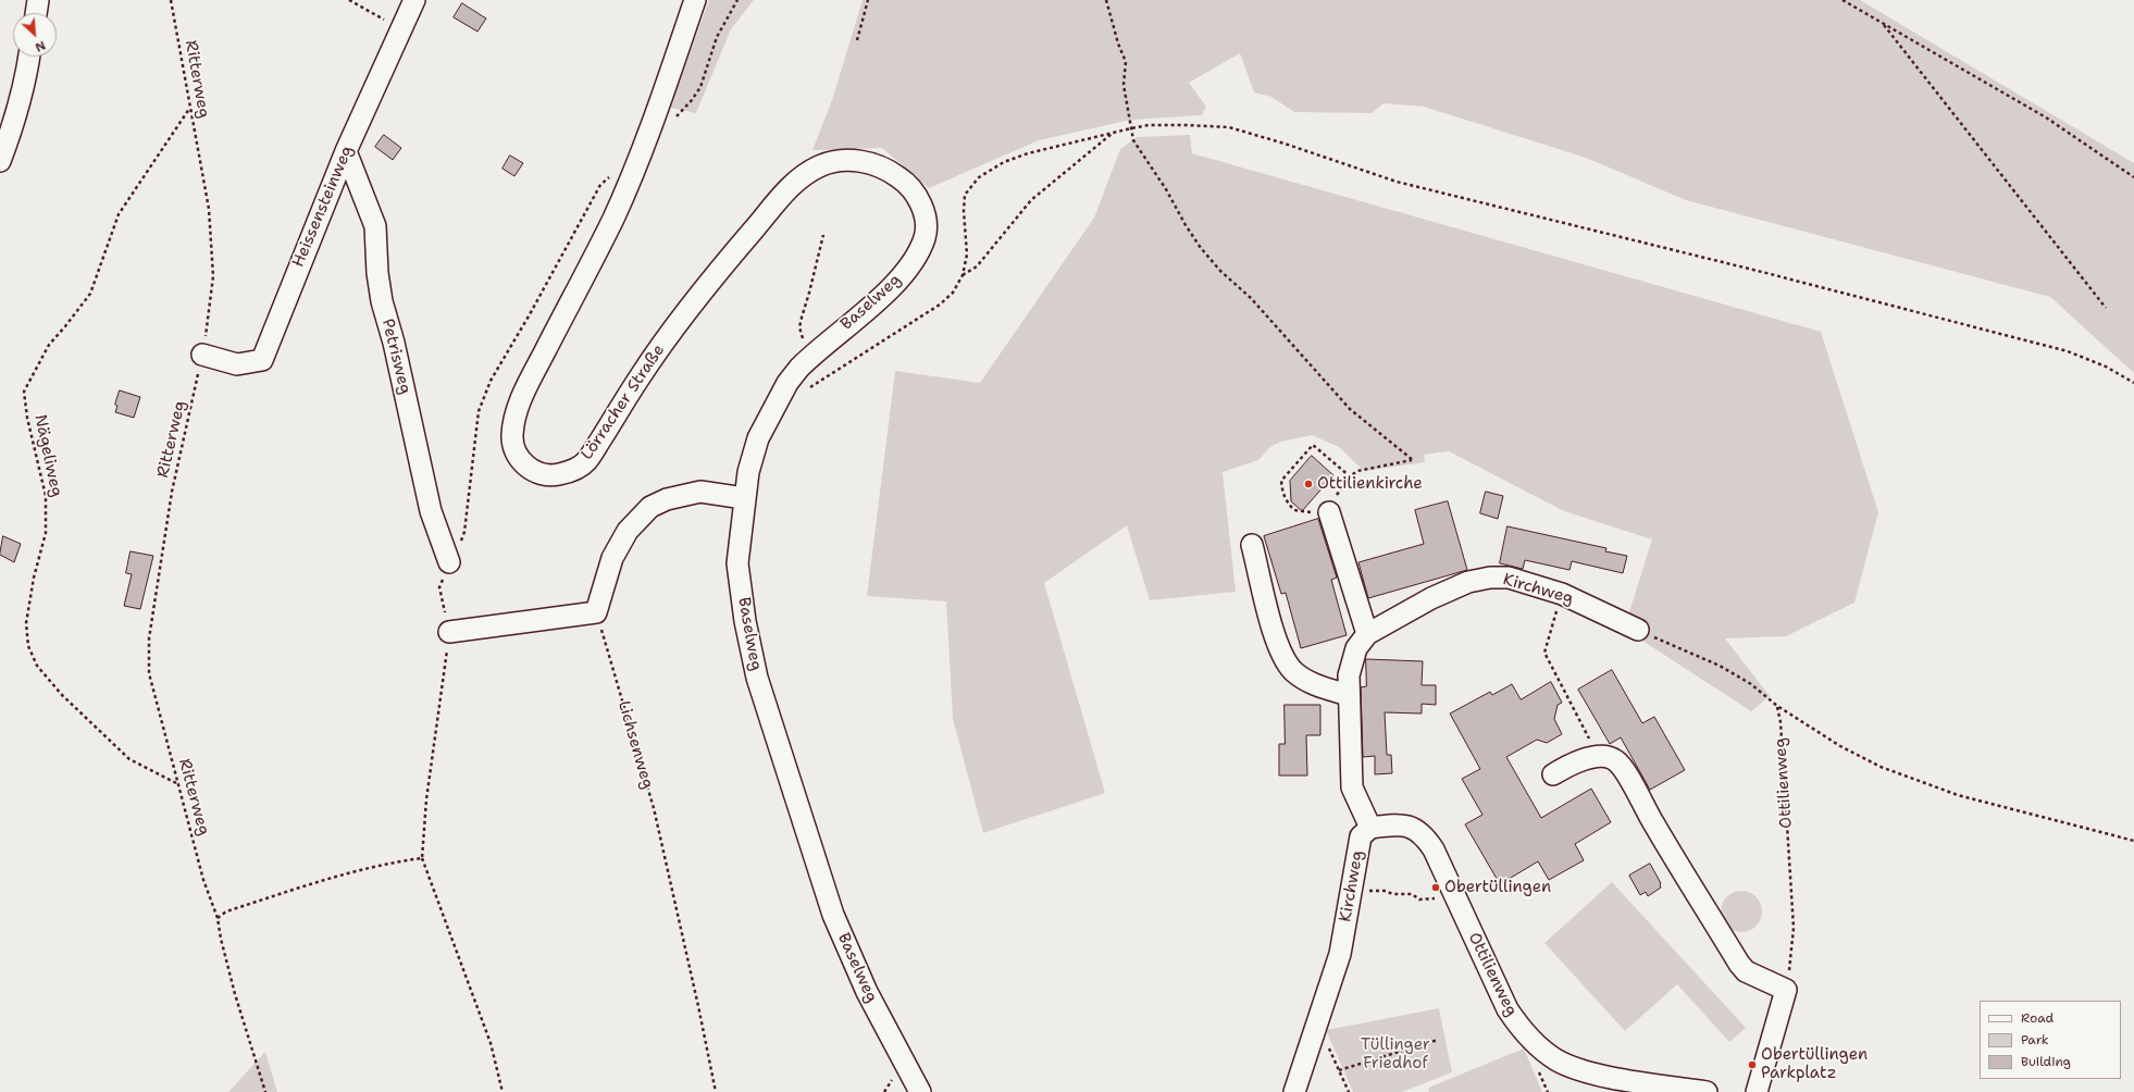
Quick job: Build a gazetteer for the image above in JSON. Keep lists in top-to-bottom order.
{
  "streets": {
    "street": [
      "Heissensteinweg",
      "Baselweg",
      "Petrisweg",
      "Lörracher Straße",
      "Kirchweg",
      "Ottilienweg"
    ],
    "path": ["Ritterweg", "Nägeliweg", "Lichsenweg"]
  },
  "crossings": [
    ["Ritterweg", "Heissensteinweg"],
    ["Ritterweg", "Nägeliweg"],
    ["Heissensteinweg", "Petrisweg"],
    ["Baselweg", "Lörracher Straße"],
    ["Kirchweg", "Ottilienweg"]
  ],
  "parks": ["Tüllinger Friedhof"],
  "places": ["Ottilienkirche", "Obertüllingen", "Obertüllingen Parkplatz"],
  "legend": ["Road", "Park", "Building"],
  "north": "bottom right"
}
